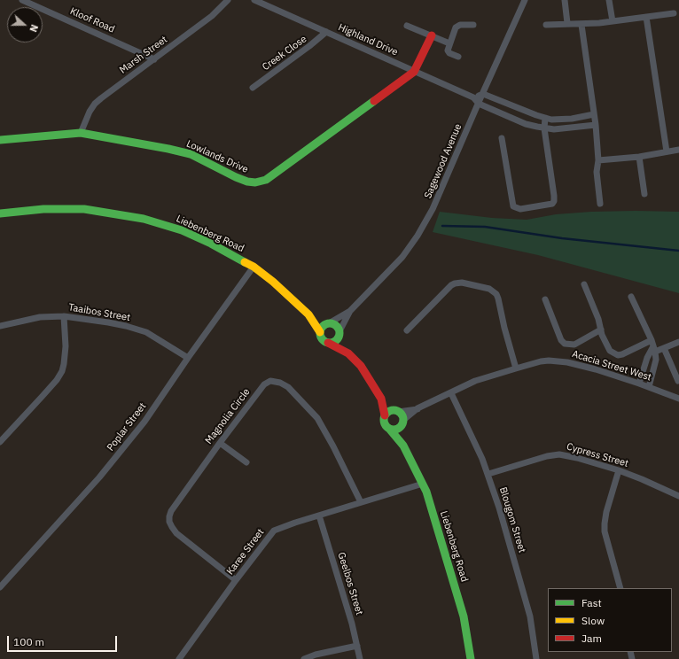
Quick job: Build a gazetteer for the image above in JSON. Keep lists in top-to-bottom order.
{
  "streets": {
    "street": [
      "Kloof Road",
      "Highland Drive",
      "Creek Close",
      "Marsh Street",
      "Lowlands Drive",
      "Sagewood Avenue",
      "Liebenberg Road",
      "Taaibos Street",
      "Acacia Street West",
      "Magnolia Circle",
      "Poplar Street",
      "Cypress Street",
      "Blougom Street",
      "Karee Street",
      "Geelbos Street"
    ]
  },
  "crossings": [
    ["Kloof Road", "Marsh Street"],
    ["Highland Drive", "Creek Close"],
    ["Highland Drive", "Lowlands Drive"],
    ["Highland Drive", "Sagewood Avenue"],
    ["Marsh Street", "Lowlands Drive"],
    ["Sagewood Avenue", "Liebenberg Road"],
    ["Liebenberg Road", "Acacia Street West"],
    ["Liebenberg Road", "Poplar Street"],
    ["Liebenberg Road", "Karee Street"],
    ["Taaibos Street", "Poplar Street"],
    ["Acacia Street West", "Blougom Street"],
    ["Magnolia Circle", "Karee Street"],
    ["Cypress Street", "Blougom Street"],
    ["Karee Street", "Geelbos Street"]
  ],
  "legend": ["Fast", "Slow", "Jam"],
  "scale_bar": "100 m",
  "north": "right"
}
